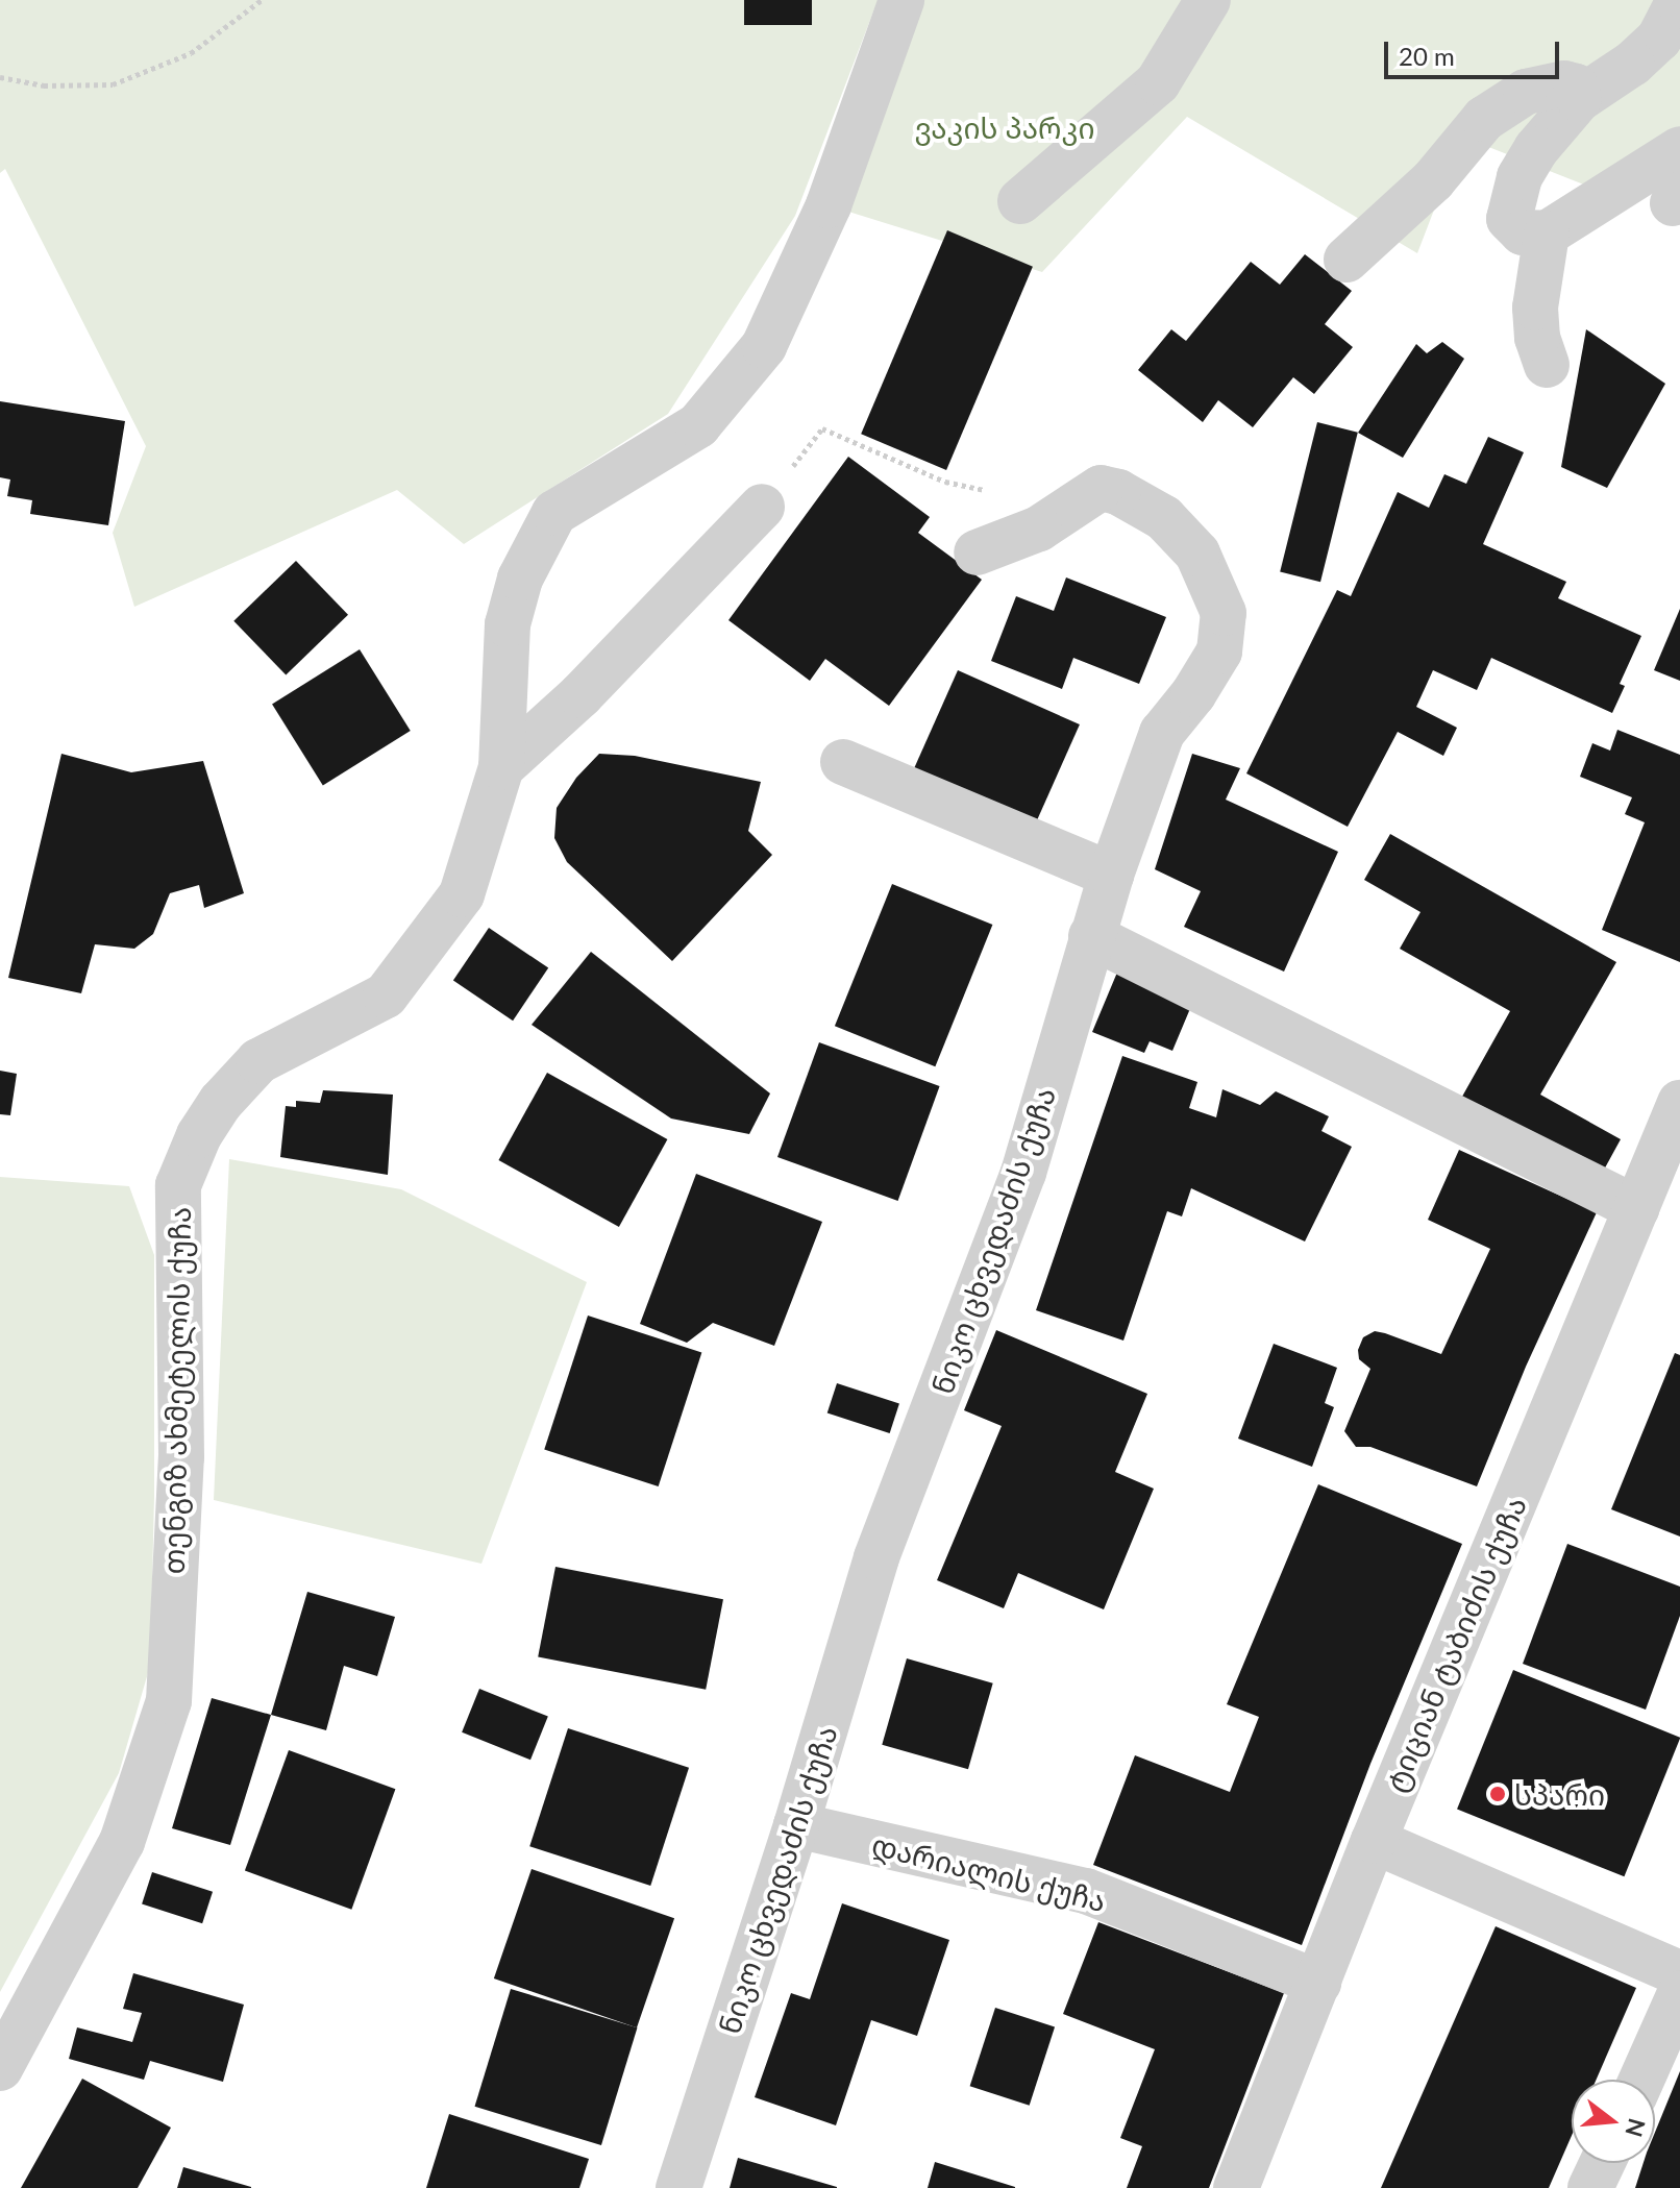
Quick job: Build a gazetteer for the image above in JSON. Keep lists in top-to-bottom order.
{
  "streets": {
    "street": [
      "ნიკო ცხვედაძის ქუჩა",
      "თენგიზ ახმეტელის ქუჩა",
      "ტიციან ტაბიძის ქუჩა",
      "დარიალის ქუჩა"
    ]
  },
  "crossings": [
    ["ნიკო ცხვედაძის ქუჩა", "დარიალის ქუჩა"],
    ["ტიციან ტაბიძის ქუჩა", "დარიალის ქუჩა"]
  ],
  "parks": ["ვაკის პარკი"],
  "places": ["სპარი"],
  "scale_bar": "20 m",
  "north": "right"
}
